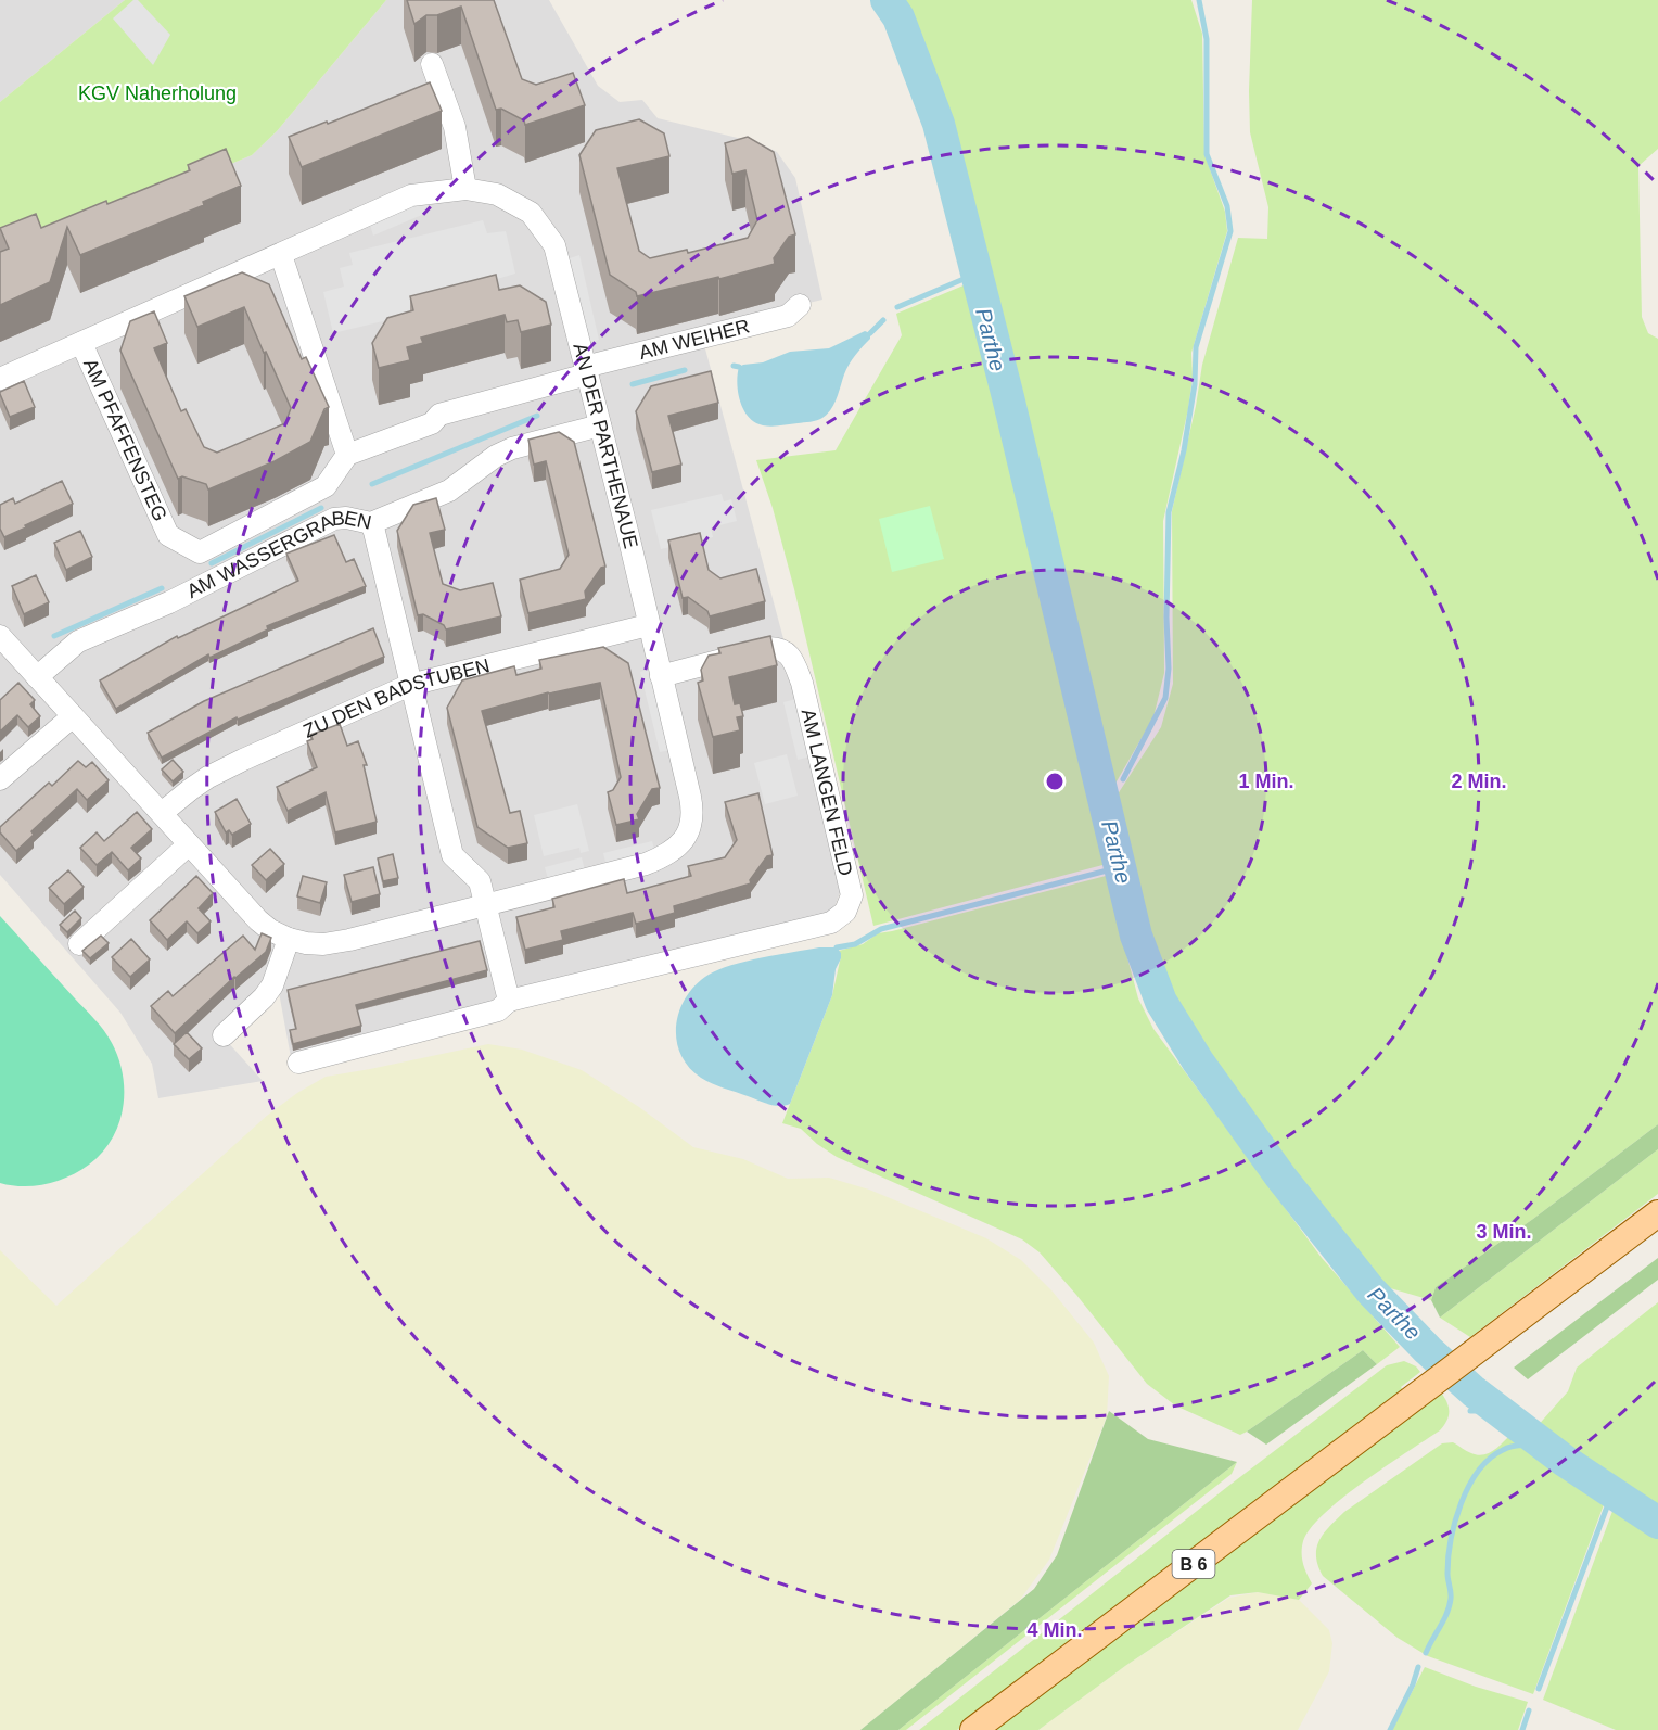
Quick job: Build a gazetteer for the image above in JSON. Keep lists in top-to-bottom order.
{
  "streets": {
    "main road": ["B 6"],
    "street": [
      "AM WEIHER",
      "AM PFAFFENSTEG",
      "AN DER PARTHENAUE",
      "AM WASSERGRABEN",
      "ZU DEN BADSTUBEN",
      "AM LANGEN FELD"
    ]
  },
  "crossings": [
    ["AM WEIHER", "AN DER PARTHENAUE"],
    ["AM PFAFFENSTEG", "AN DER PARTHENAUE"],
    ["AM PFAFFENSTEG", "AM WASSERGRABEN"],
    ["AN DER PARTHENAUE", "AM WASSERGRABEN"],
    ["AN DER PARTHENAUE", "ZU DEN BADSTUBEN"],
    ["AN DER PARTHENAUE", "AM LANGEN FELD"]
  ],
  "water": ["Parthe"],
  "parks": ["KGV Naherholung"],
  "rings": [
    "1 Min.",
    "2 Min.",
    "3 Min.",
    "4 Min."
  ]
}
